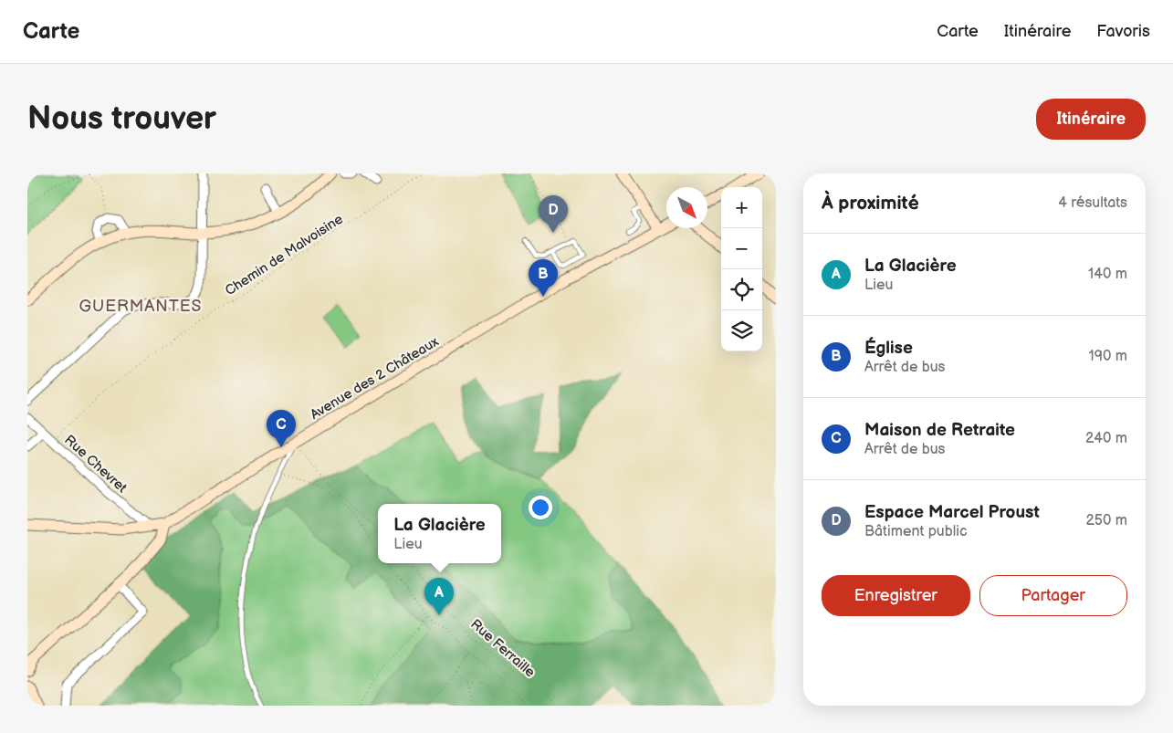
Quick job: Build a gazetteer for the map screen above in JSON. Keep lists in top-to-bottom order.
{
  "streets": {
    "main road": ["Avenue des 2 Châteaux"],
    "street": ["Rue Chevret"],
    "path": ["Chemin de Malvoisine", "Rue Ferraille"]
  },
  "crossings": [
    ["Chemin de Malvoisine", "Rue Chevret"],
    ["Avenue des 2 Châteaux", "Rue Chevret"]
  ],
  "districts": ["GUERMANTES"],
  "north": "bottom right",
  "page": {
    "header": "Carte",
    "nav": ["Carte", "Itinéraire", "Favoris"],
    "buttons": [
      "Itinéraire",
      ["Enregistrer", "Partager"]
    ],
    "title": "Nous trouver",
    "heading": ["À proximité", "4 résultats"],
    "map_buttons": ["+", "−"],
    "pins": [
      "D",
      "B",
      "C",
      "A"
    ],
    "list": [
      {
        "mark": "A",
        "name": "La Glacière",
        "note": "Lieu",
        "value": "140 m"
      },
      {
        "mark": "B",
        "name": "Église",
        "note": "Arrêt de bus",
        "value": "190 m"
      },
      {
        "mark": "C",
        "name": "Maison de Retraite",
        "note": "Arrêt de bus",
        "value": "240 m"
      },
      {
        "mark": "D",
        "name": "Espace Marcel Proust",
        "note": "Bâtiment public",
        "value": "250 m"
      }
    ],
    "popup": ["La Glacière", "Lieu"]
  }
}
